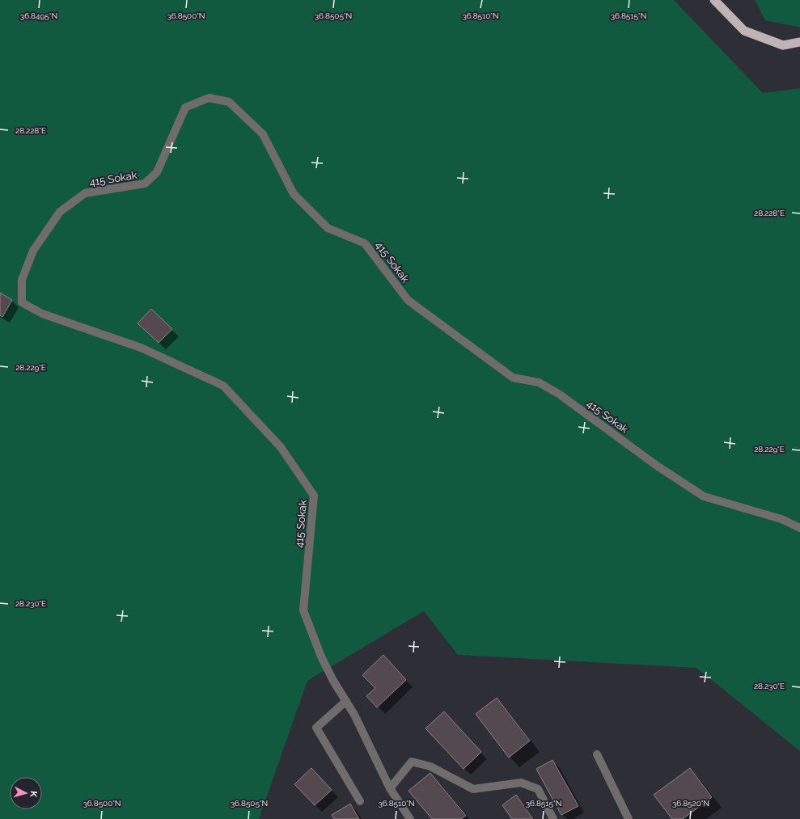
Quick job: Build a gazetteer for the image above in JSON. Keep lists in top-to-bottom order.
{
  "streets": {
    "street": ["415 Sokak"]
  },
  "north": "right",
  "coordinates": [
    "36.8495°N",
    "36.8500°N",
    "36.8505°N",
    "36.8510°N",
    "36.8515°N",
    "28.228°E",
    "28.229°E",
    "28.230°E",
    "36.8520°N"
  ]
}
